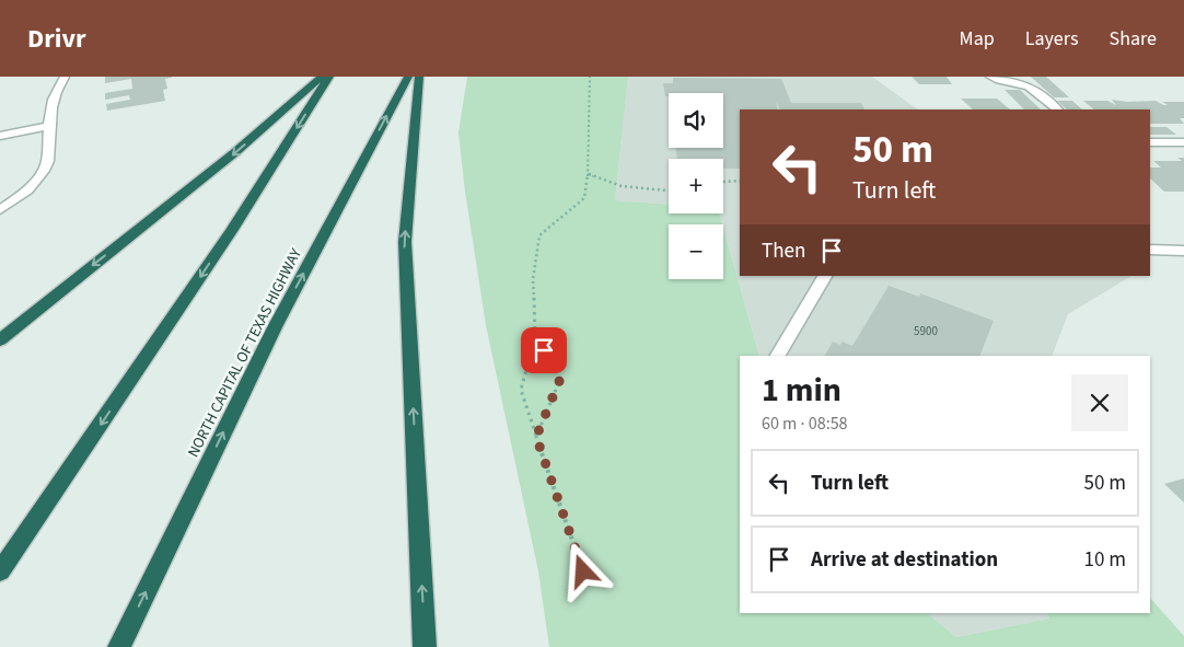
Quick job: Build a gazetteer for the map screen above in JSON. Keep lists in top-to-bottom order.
{
  "streets": {
    "highway": ["NORTH CAPITAL OF TEXAS HIGHWAY"]
  },
  "house_numbers": ["5900"],
  "page": {
    "header": "Drivr",
    "nav": ["Map", "Layers", "Share"],
    "map_buttons": ["+", "−"],
    "turn": ["50 m", "Turn left"],
    "then": "Then",
    "heading": ["1 min", "60 m · 08:58"],
    "list": [
      {
        "name": "Turn left",
        "value": "50 m"
      },
      {
        "name": "Arrive at destination",
        "value": "10 m"
      }
    ]
  }
}
